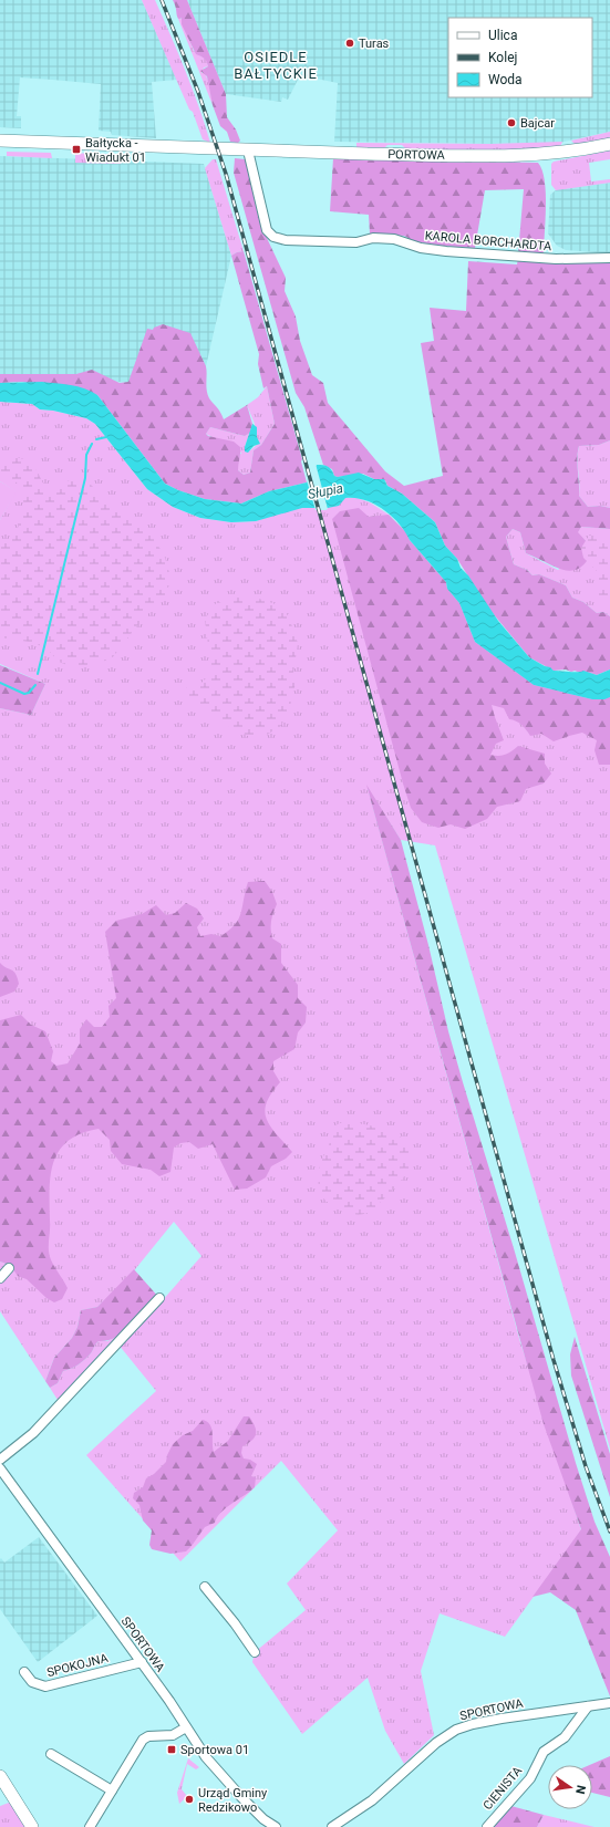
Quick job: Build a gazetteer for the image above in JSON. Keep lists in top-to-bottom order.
{
  "streets": {
    "main road": ["PORTOWA"],
    "street": [
      "KAROLA BORCHARDTA",
      "SPORTOWA",
      "SPOKOJNA",
      "CIENISTA"
    ]
  },
  "crossings": [
    ["PORTOWA", "KAROLA BORCHARDTA"],
    ["SPORTOWA", "SPOKOJNA"],
    ["SPORTOWA", "CIENISTA"]
  ],
  "districts": ["OSIEDLE BAŁTYCKIE"],
  "water": ["Słupia"],
  "places": {
    "other": ["Turas", "Bajcar", "Urząd Gminy Redzikowo"],
    "transit": ["Bałtycka - Wiadukt 01", "Sportowa 01"]
  },
  "legend": ["Ulica", "Kolej", "Woda"],
  "north": "right"
}
